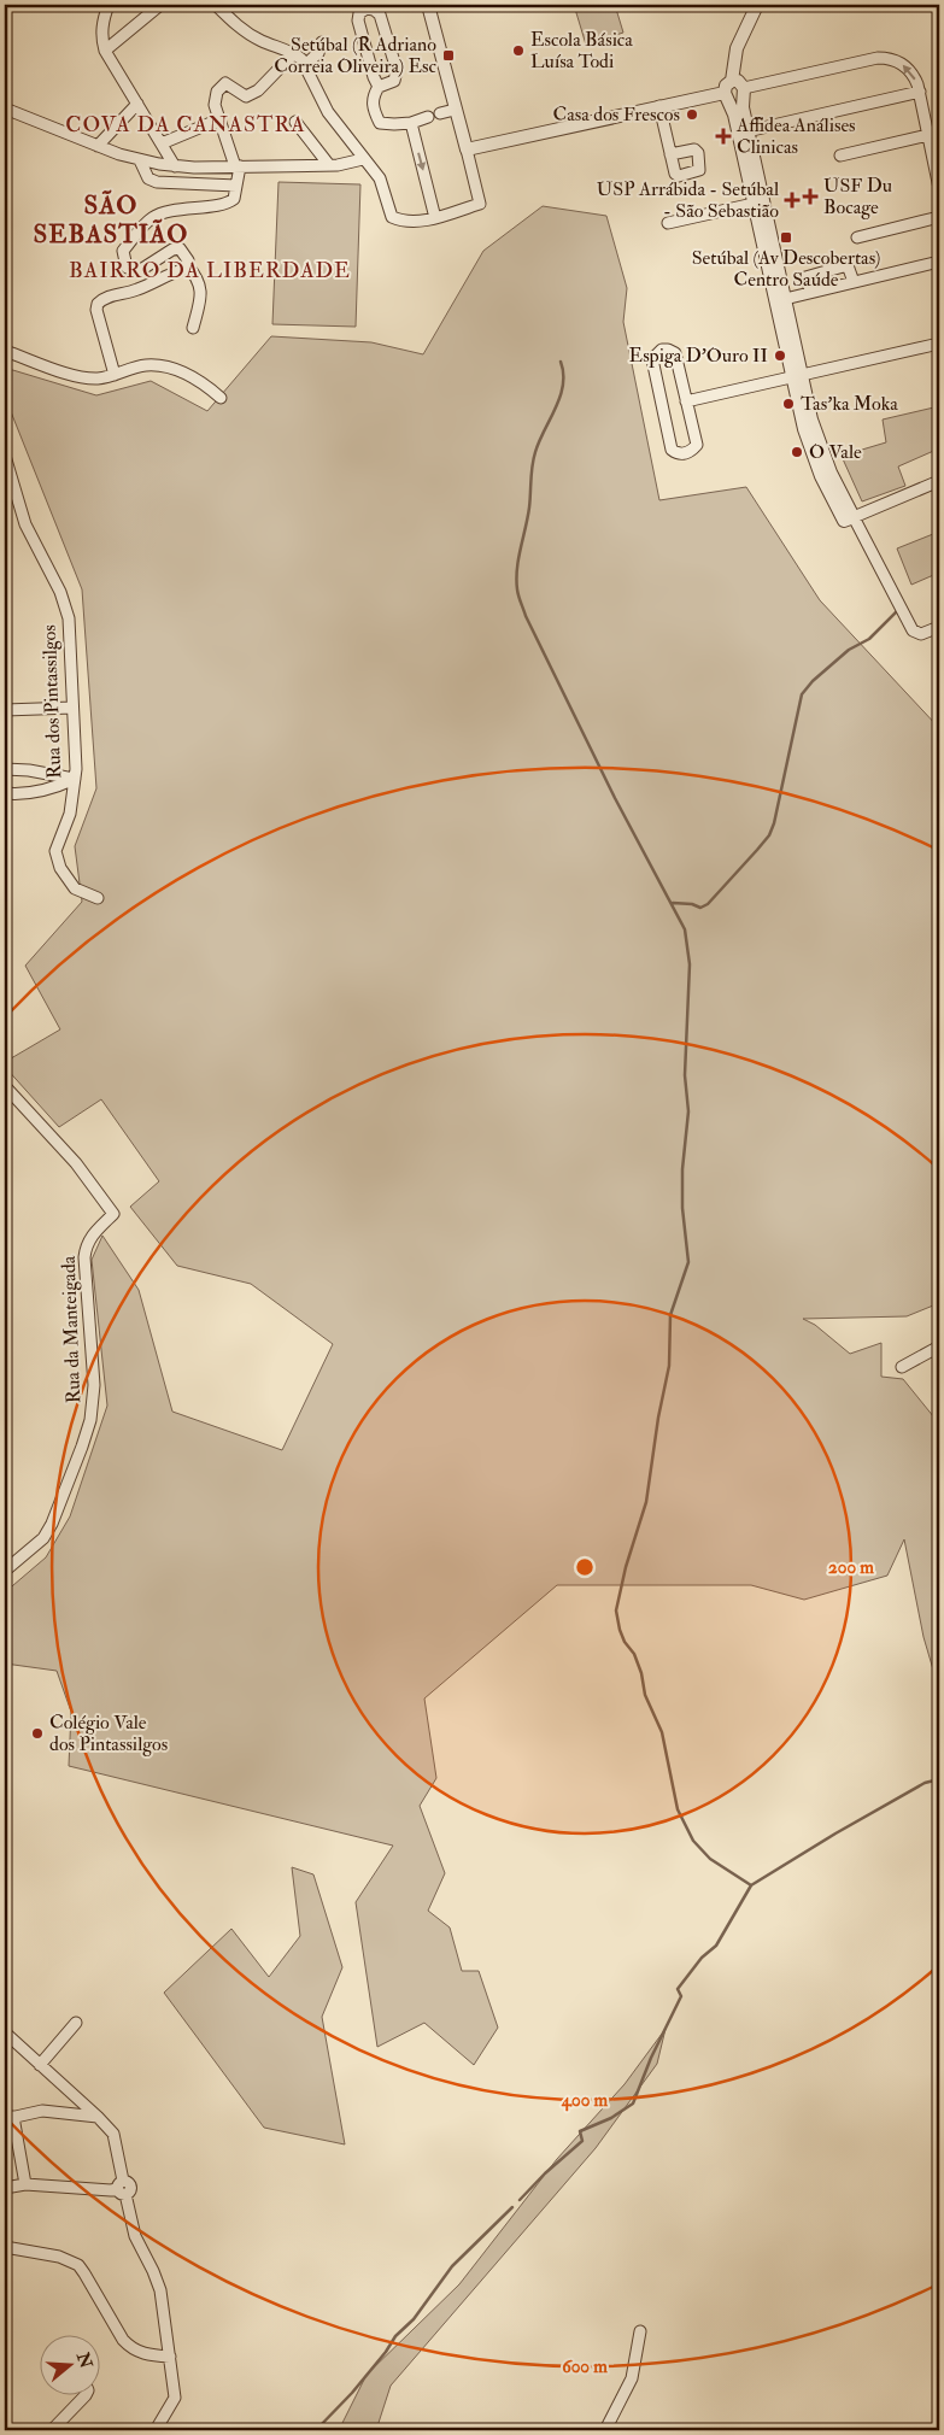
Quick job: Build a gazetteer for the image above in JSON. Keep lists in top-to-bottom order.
{
  "streets": {
    "street": ["Rua dos Pintassilgos", "Rua da Manteigada"]
  },
  "districts": ["COVA DA CANASTRA", "SÃO SEBASTIÃO", "BAIRRO DA LIBERDADE"],
  "places": {
    "other": [
      "Escola Básica Luísa Todi",
      "Casa dos Frescos",
      "Espiga D'Ouro II",
      "Tas'ka Moka",
      "O Vale",
      "Colégio Vale dos Pintassilgos"
    ],
    "transit": ["Setúbal (R Adriano Correia Oliveira) Esc", "Setúbal (Av Descobertas) Centro Saúde"],
    "health": ["Affidea Análises Clinicas", "USF Du Bocage", "USP Arrábida - Setúbal - São Sebastião"]
  },
  "north": "right",
  "rings": ["200 m", "400 m", "600 m"]
}
